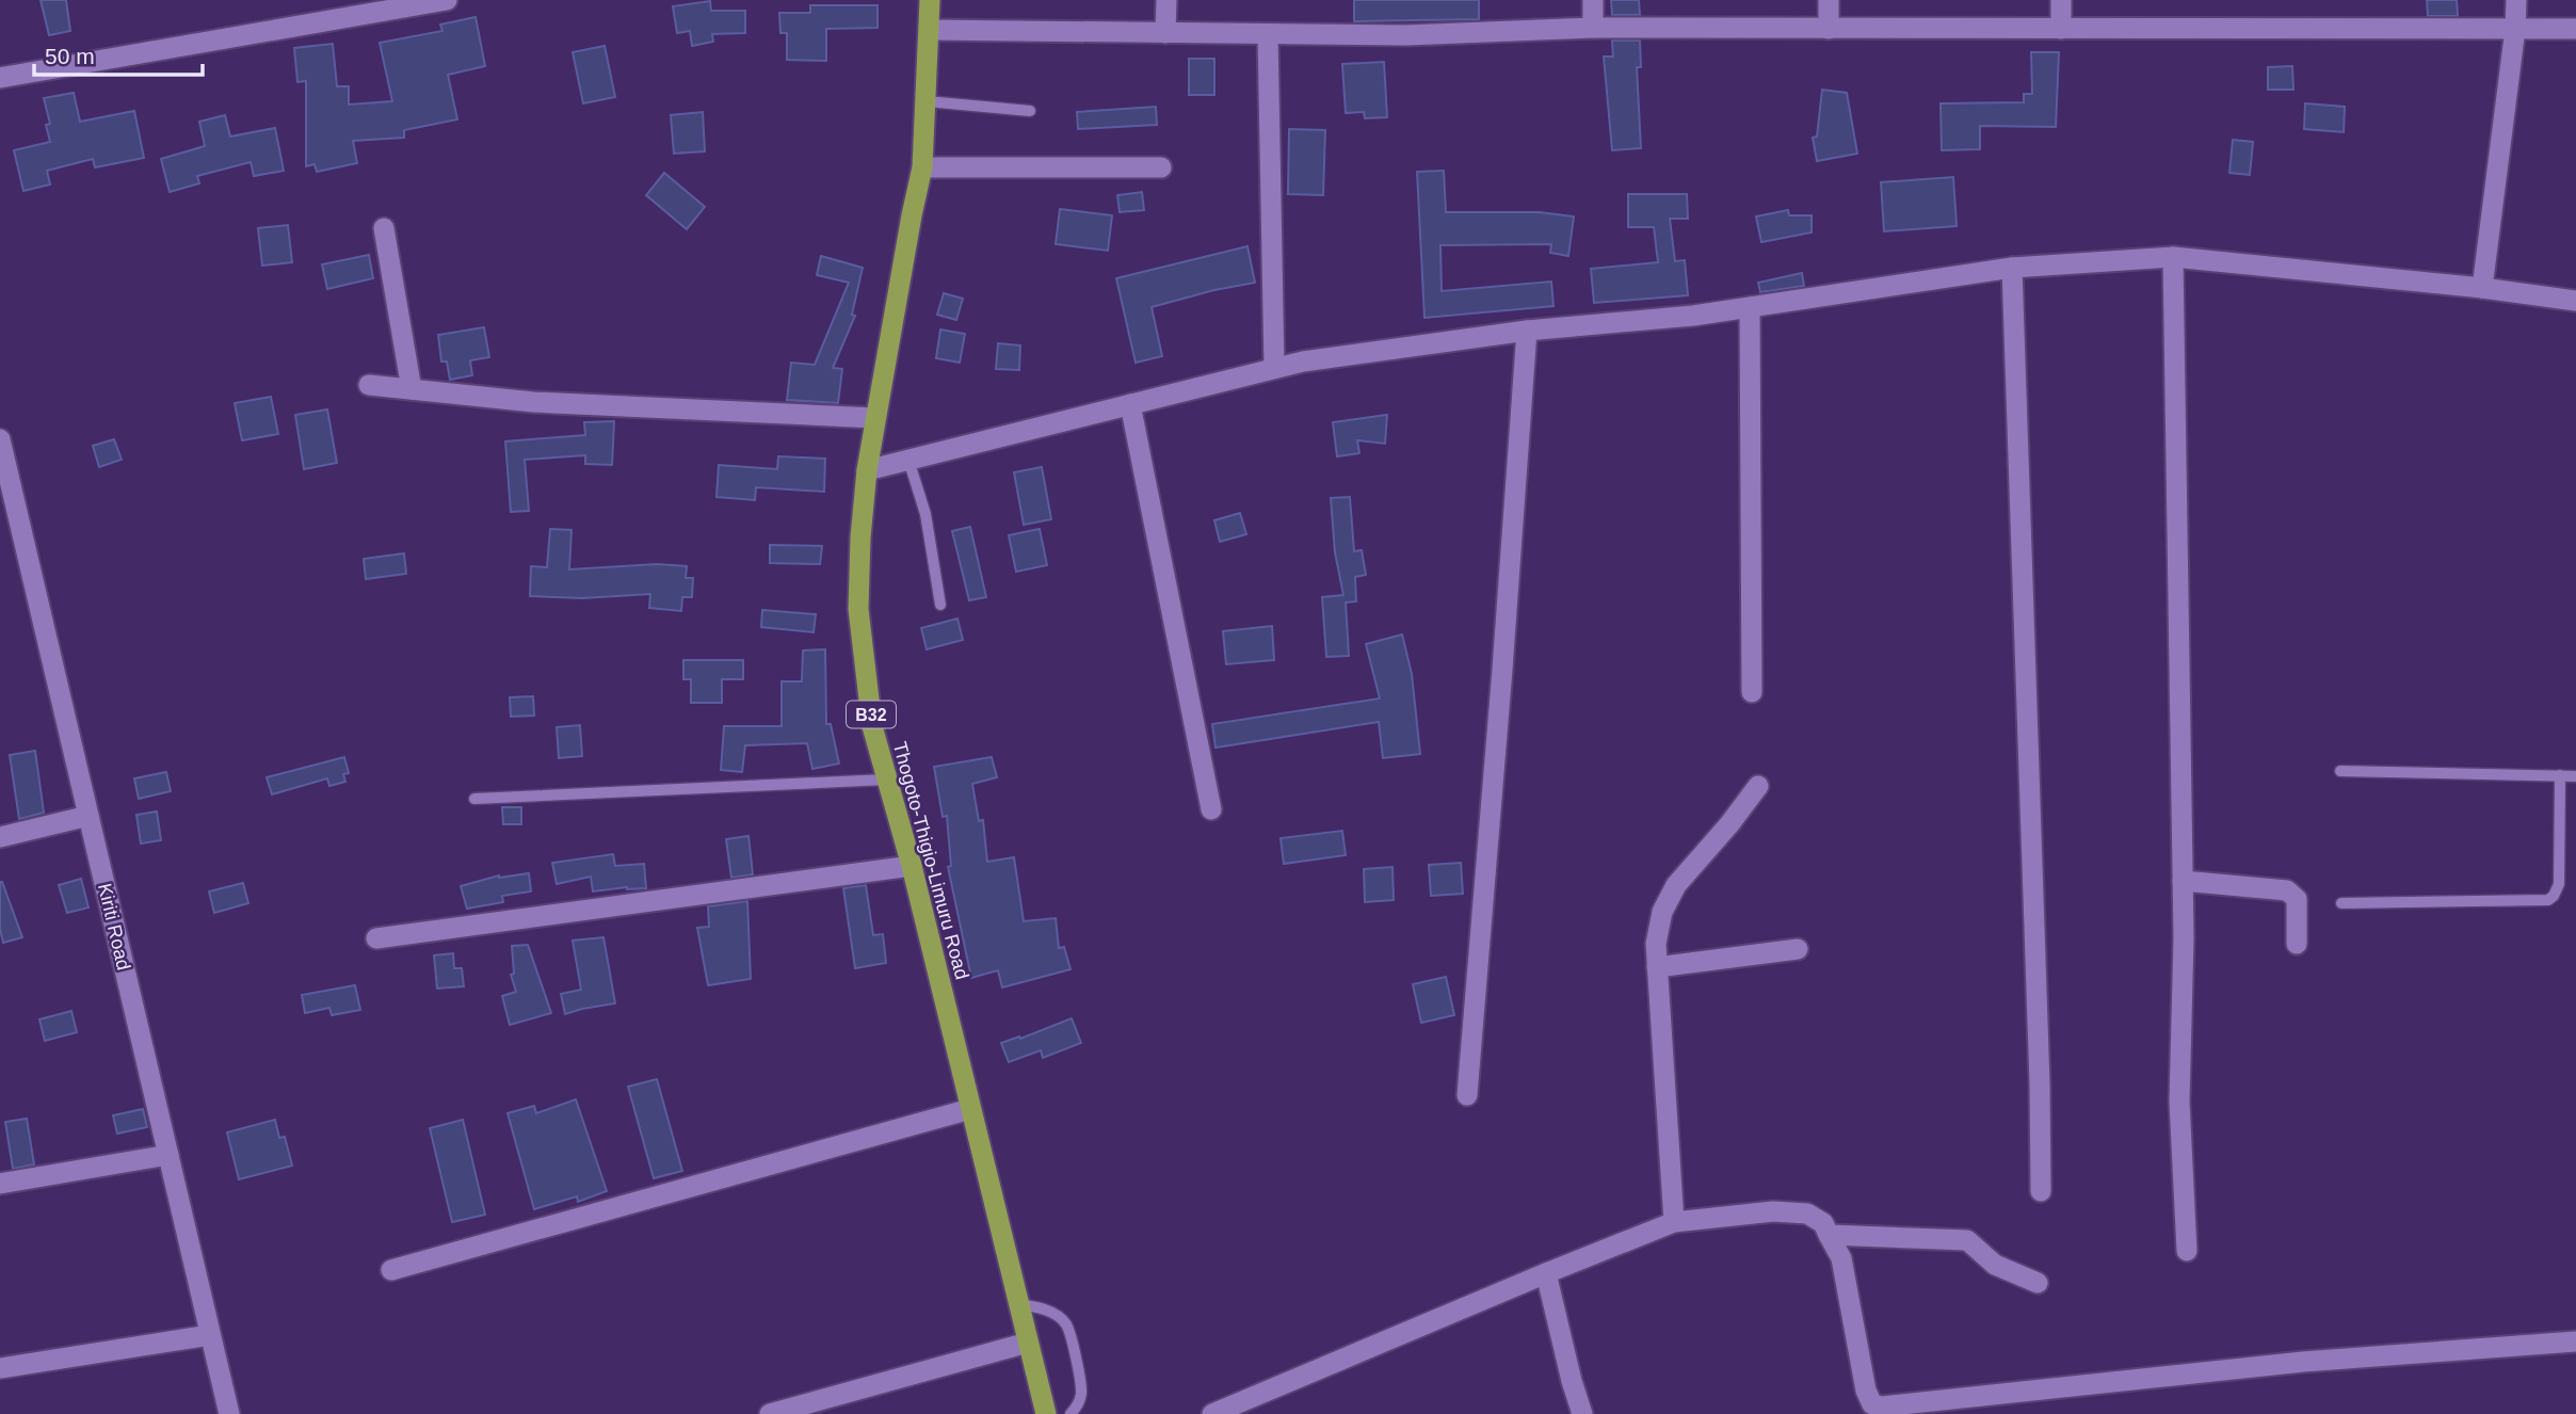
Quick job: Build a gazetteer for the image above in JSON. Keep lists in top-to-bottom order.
{
  "streets": {
    "highway": ["B32", "Thogoto-Thigio-Limuru Road"],
    "street": ["Kiriti Road"]
  },
  "scale_bar": "50 m"
}
